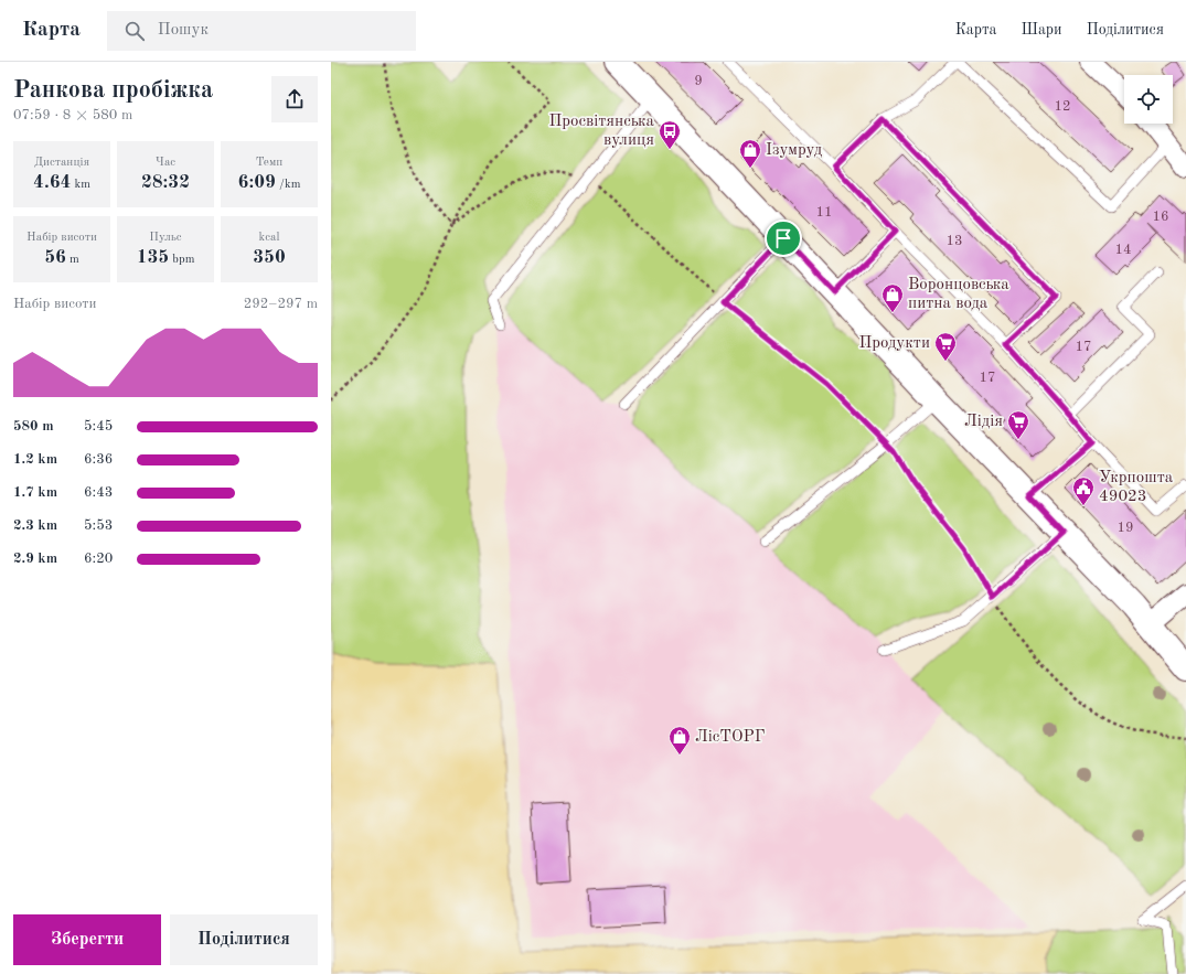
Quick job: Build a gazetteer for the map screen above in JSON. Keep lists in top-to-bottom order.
{
  "places": {
    "bus stop": ["Просвітянська вулиця"],
    "shop": ["Ізумруд", "Воронцовська питна вода", "ЛісТОРГ"],
    "supermarket": ["Продукти", "Лідія"],
    "public building": ["Укрпошта 49023"]
  },
  "house_numbers": [
    "9",
    "12",
    "11",
    "16",
    "13",
    "14",
    "17",
    "17",
    "19"
  ],
  "page": {
    "header": "Карта",
    "search": "Пошук",
    "nav": ["Карта", "Шари", "Поділитися"],
    "heading": ["Ранкова пробіжка", "07:59 · 8 × 580 m"],
    "stats": [
      ["Дистанція", "4.64 km"],
      ["Час", "28:32"],
      ["Темп", "6:09 /km"],
      ["Набір висоти", "56 m"],
      ["Пульс", "135 bpm"],
      ["kcal", "350"]
    ],
    "chart": ["Набір висоти", "292–297 m"],
    "list": [
      {
        "name": "580 m",
        "note": "5:45"
      },
      {
        "name": "1.2 km",
        "note": "6:36"
      },
      {
        "name": "1.7 km",
        "note": "6:43"
      },
      {
        "name": "2.3 km",
        "note": "5:53"
      },
      {
        "name": "2.9 km",
        "note": "6:20"
      }
    ],
    "buttons": ["Зберегти", "Поділитися"]
  }
}
